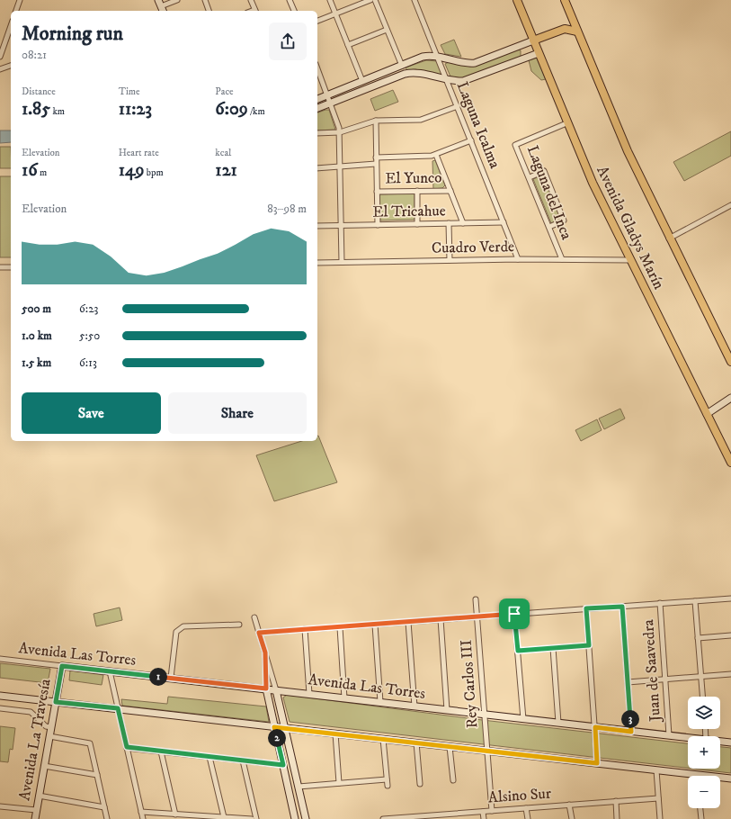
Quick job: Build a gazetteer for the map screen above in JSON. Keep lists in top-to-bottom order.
{
  "streets": {
    "main road": ["Avenida Gladys Marín"],
    "street": [
      "Laguna Icalma",
      "El Yunco",
      "Laguna del Inca",
      "El Tricahue",
      "Cuadro Verde",
      "Avenida Las Torres",
      "Juan de Saavedra",
      "Rey Carlos III",
      "Avenida La Travesía",
      "Alsino Sur"
    ]
  },
  "crossings": [
    ["Laguna Icalma", "El Tricahue"],
    ["Laguna Icalma", "Cuadro Verde"],
    ["Laguna del Inca", "Avenida Gladys Marín"],
    ["Laguna del Inca", "Cuadro Verde"],
    ["Avenida Gladys Marín", "Cuadro Verde"],
    ["Avenida Las Torres", "Juan de Saavedra"],
    ["Avenida Las Torres", "Rey Carlos III"],
    ["Avenida Las Torres", "Avenida La Travesía"],
    ["Rey Carlos III", "Alsino Sur"]
  ],
  "page": {
    "heading": ["Morning run", "08:21"],
    "stats": [
      ["Distance", "1.85 km"],
      ["Time", "11:23"],
      ["Pace", "6:09 /km"],
      ["Elevation", "16 m"],
      ["Heart rate", "149 bpm"],
      ["kcal", "121"]
    ],
    "chart": ["Elevation", "83–98 m"],
    "list": [
      {
        "name": "500 m",
        "note": "6:23"
      },
      {
        "name": "1.0 km",
        "note": "5:50"
      },
      {
        "name": "1.5 km",
        "note": "6:13"
      }
    ],
    "buttons": ["Save", "Share"],
    "pins": ["1", "3", "2"],
    "map_buttons": ["+", "−"]
  }
}
